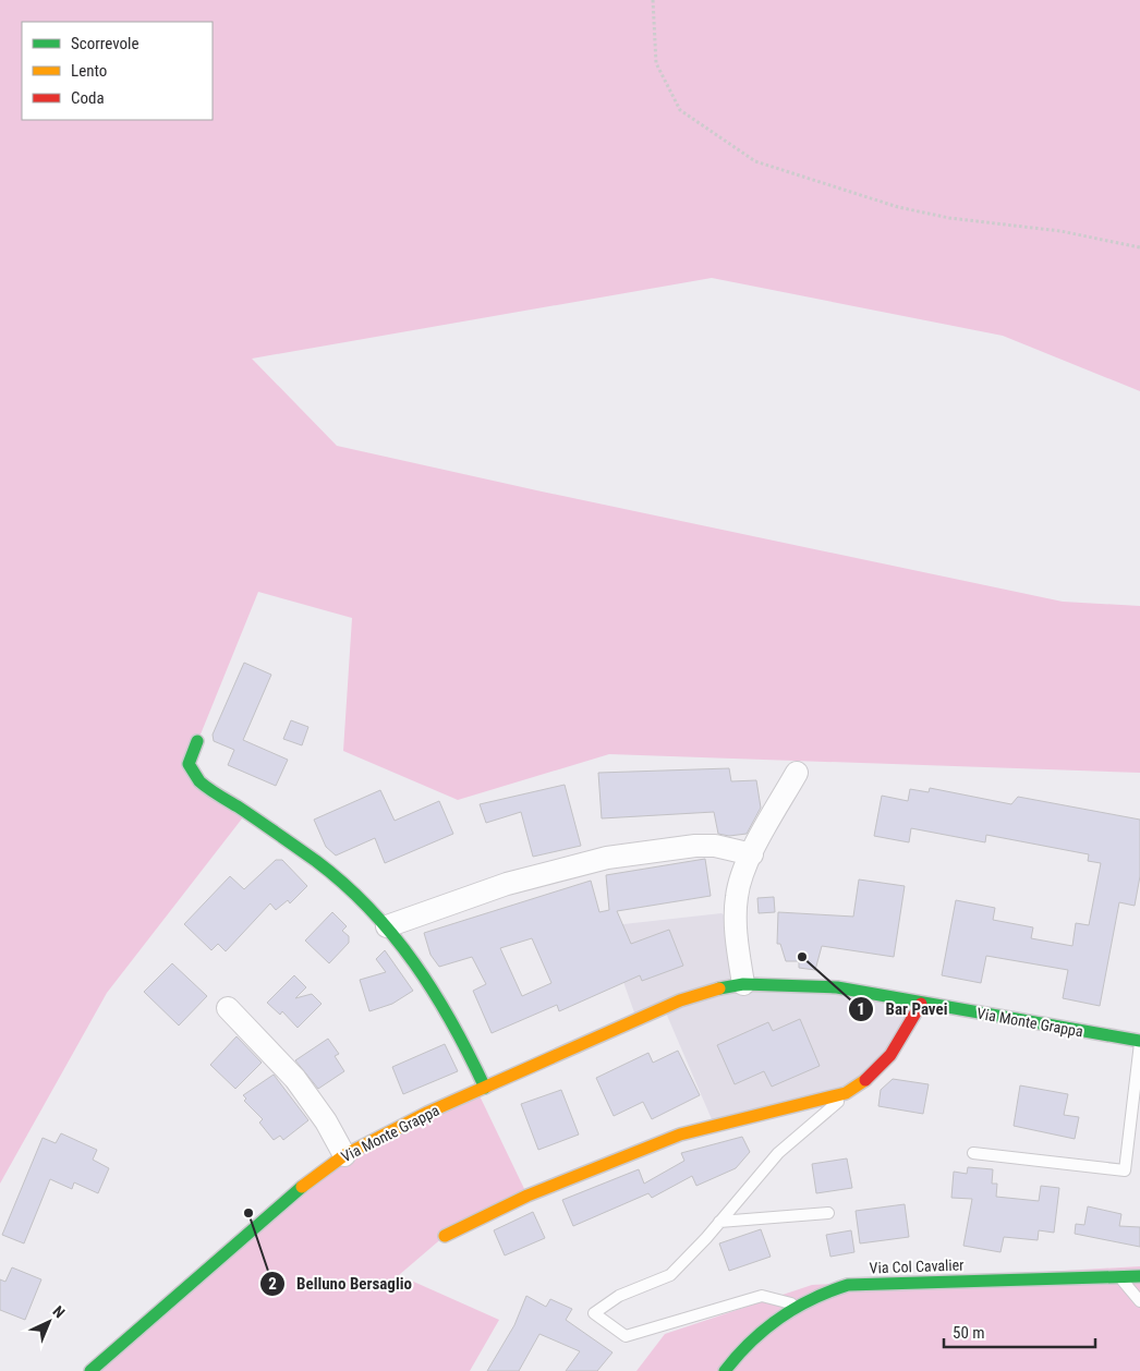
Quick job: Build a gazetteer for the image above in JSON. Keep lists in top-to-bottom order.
{
  "streets": {
    "street": ["Via Monte Grappa", "Via Col Cavalier"]
  },
  "places": ["Bar Pavei", "Belluno Bersaglio"],
  "legend": ["Scorrevole", "Lento", "Coda"],
  "scale_bar": "50 m",
  "north": "top right"
}
